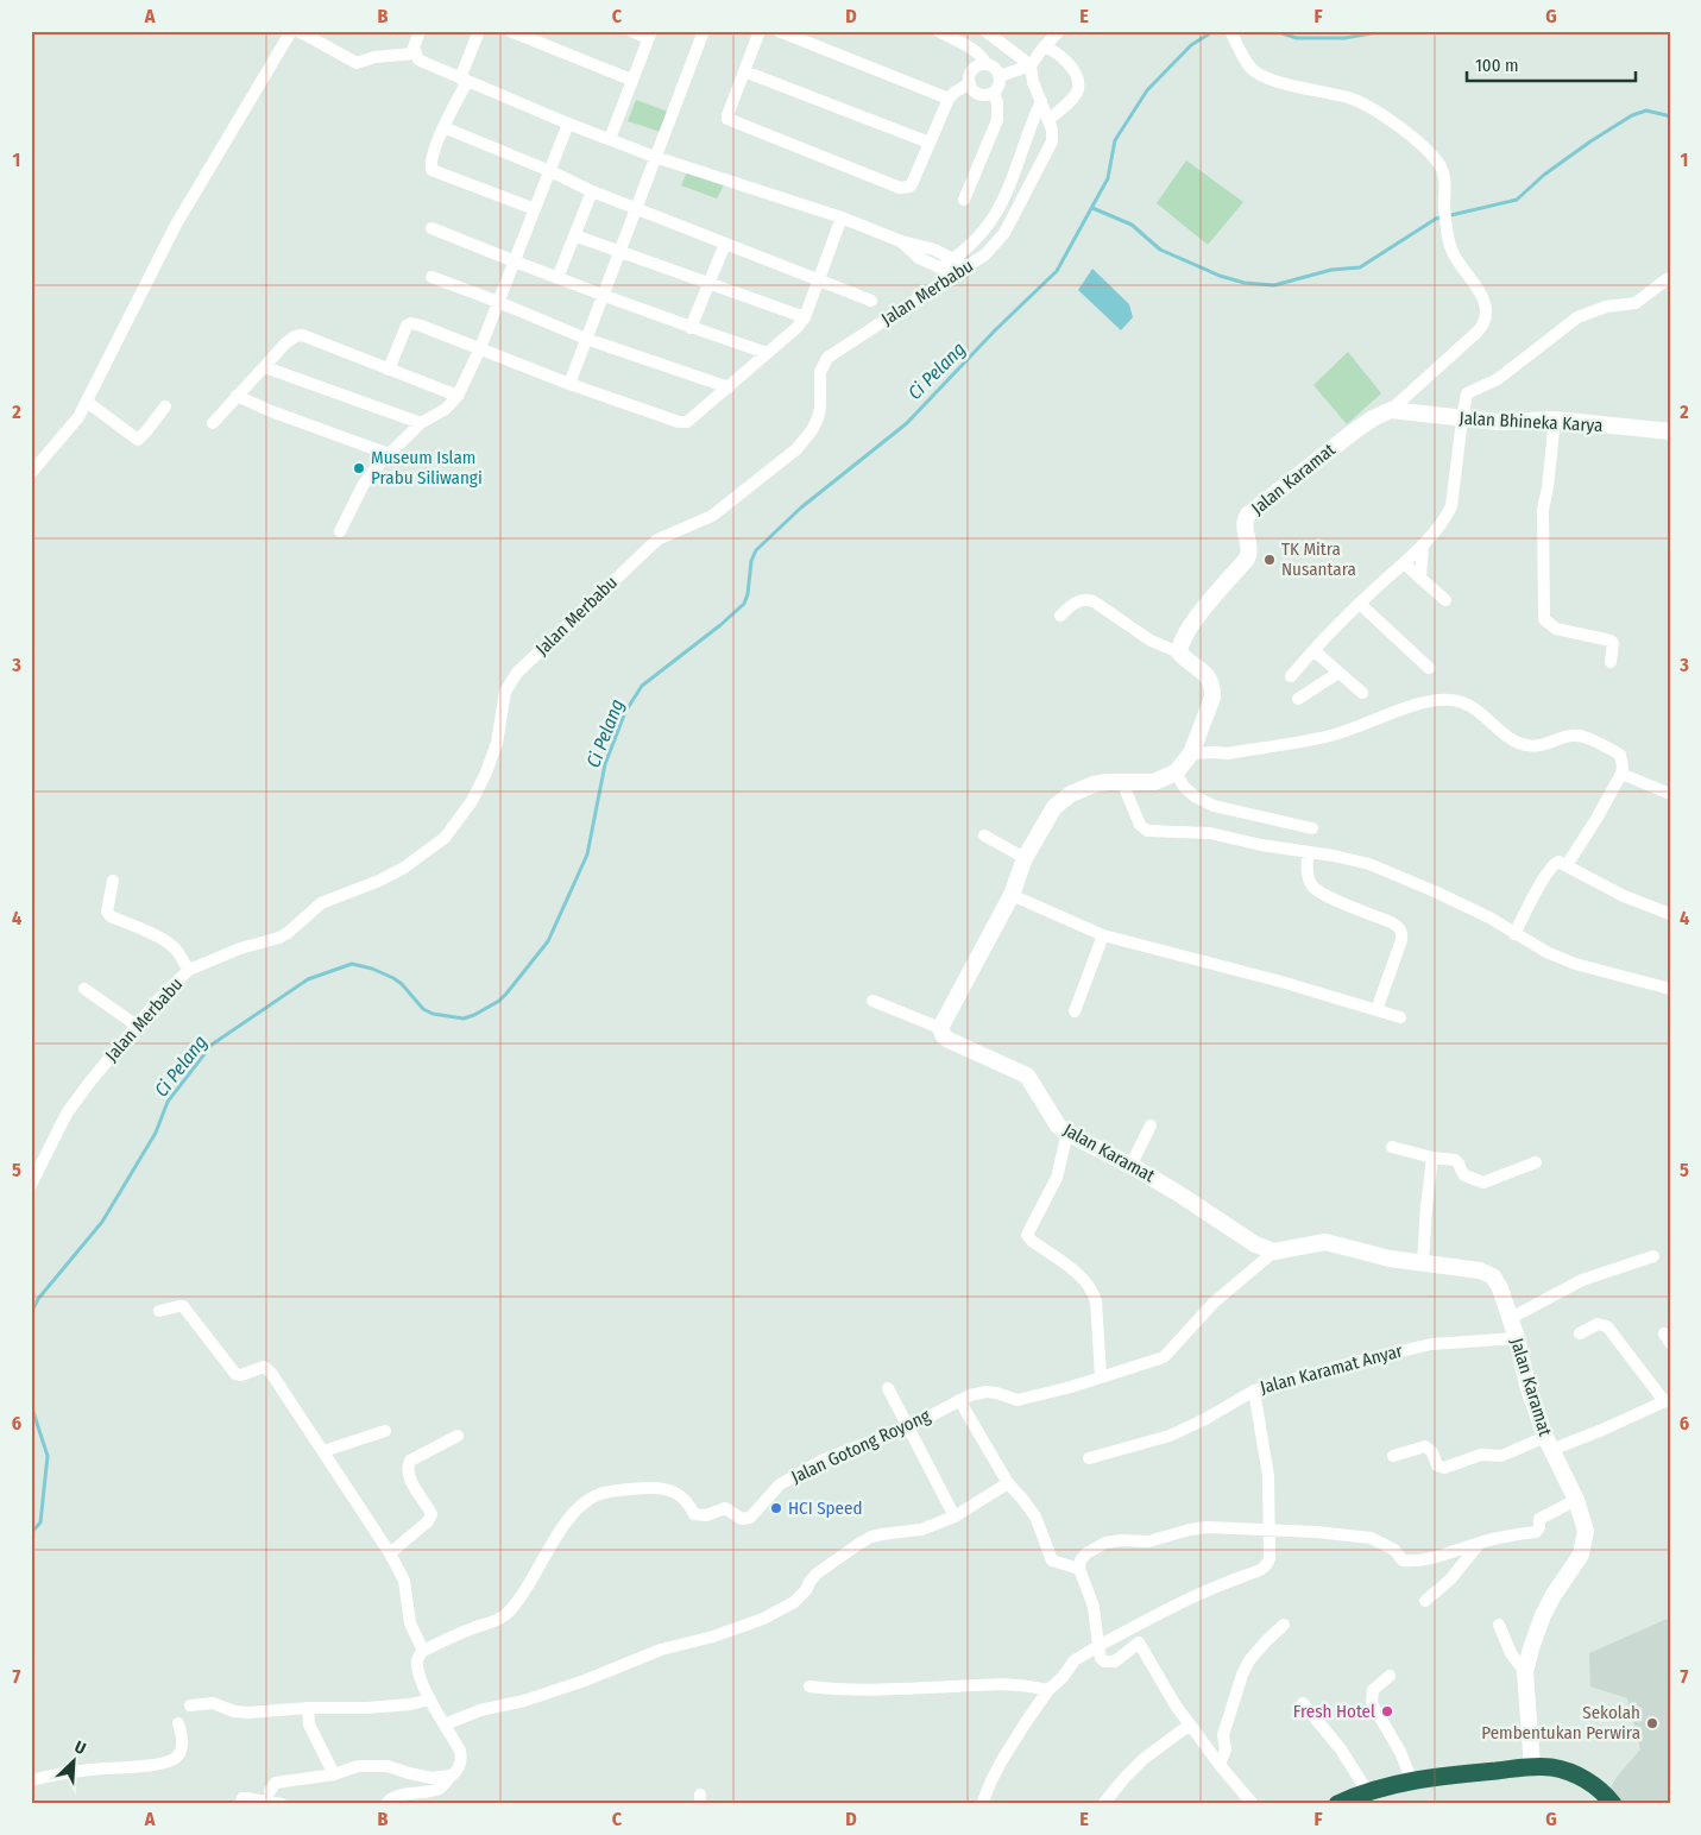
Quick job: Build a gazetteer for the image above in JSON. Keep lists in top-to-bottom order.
{
  "streets": {
    "street": [
      "Jalan Merbabu",
      "Jalan Bhineka Karya",
      "Jalan Karamat",
      "Jalan Karamat Anyar",
      "Jalan Gotong Royong"
    ]
  },
  "crossings": [
    ["Jalan Bhineka Karya", "Jalan Karamat"],
    ["Jalan Karamat", "Jalan Karamat Anyar"],
    ["Jalan Karamat", "Jalan Gotong Royong"]
  ],
  "water": ["Ci Pelang"],
  "places": [
    "Museum Islam Prabu Siliwangi",
    "TK Mitra Nusantara",
    "HCI Speed",
    "Fresh Hotel",
    "Sekolah Pembentukan Perwira"
  ],
  "scale_bar": "100 m",
  "north": "top right",
  "grid": {
    "columns": [
      "A",
      "B",
      "C",
      "D",
      "E",
      "F",
      "G"
    ],
    "rows": [
      "1",
      "2",
      "3",
      "4",
      "5",
      "6",
      "7"
    ]
  }
}
